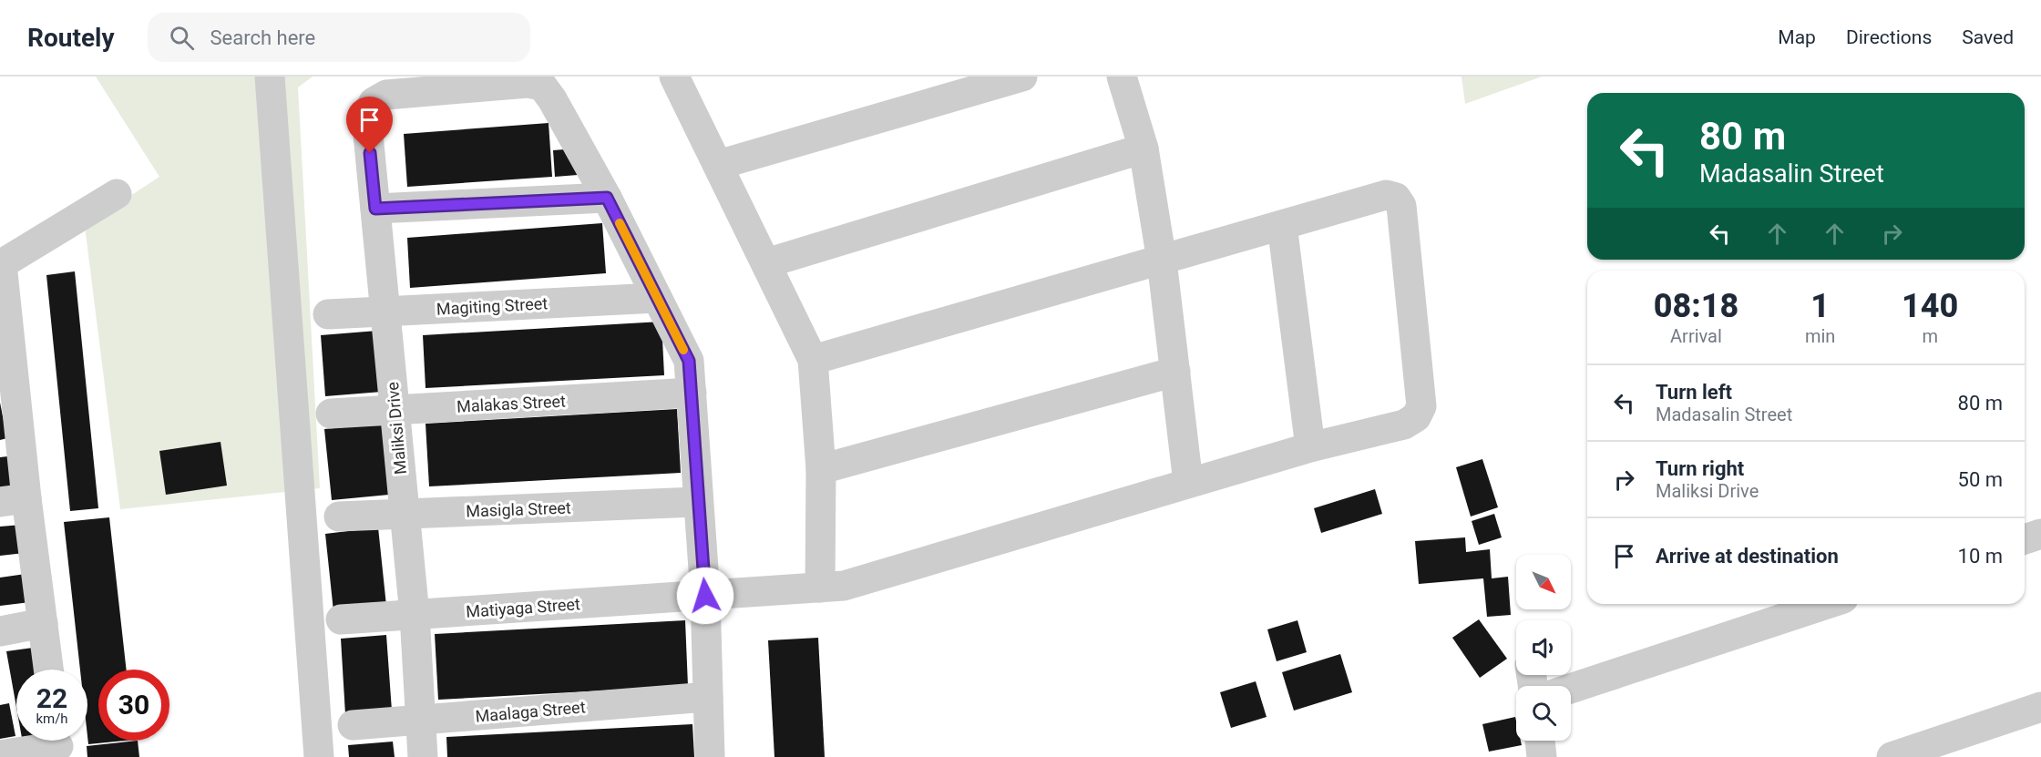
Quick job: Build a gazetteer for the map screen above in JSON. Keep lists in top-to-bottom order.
{
  "streets": {
    "street": [
      "Magiting Street",
      "Malakas Street",
      "Maliksi Drive",
      "Masigla Street",
      "Matiyaga Street",
      "Maalaga Street"
    ]
  },
  "crossings": [
    ["Magiting Street", "Maliksi Drive"],
    ["Malakas Street", "Maliksi Drive"],
    ["Maliksi Drive", "Masigla Street"],
    ["Maliksi Drive", "Matiyaga Street"],
    ["Maliksi Drive", "Maalaga Street"]
  ],
  "north": "bottom right",
  "page": {
    "header": "Routely",
    "search": "Search here",
    "nav": ["Map", "Directions", "Saved"],
    "turn": ["80 m", "Madasalin Street"],
    "eta": [
      "08:18",
      "Arrival",
      "1",
      "min",
      "140",
      "m"
    ],
    "list": [
      {
        "name": "Turn left",
        "note": "Madasalin Street",
        "value": "80 m"
      },
      {
        "name": "Turn right",
        "note": "Maliksi Drive",
        "value": "50 m"
      },
      {
        "name": "Arrive at destination",
        "value": "10 m"
      }
    ],
    "speed": "22 km/h",
    "limit": "30"
  }
}
